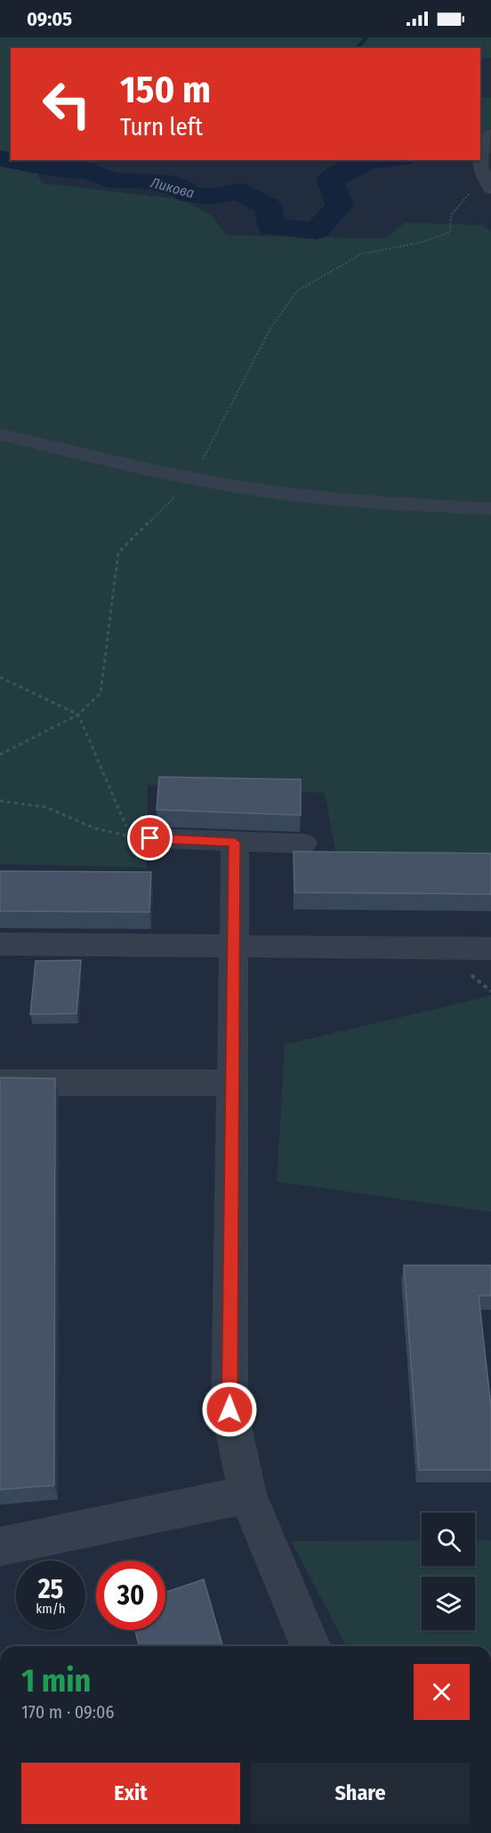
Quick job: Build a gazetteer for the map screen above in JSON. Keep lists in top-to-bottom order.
{
  "water": ["Ликова"],
  "page": {
    "status": "09:05",
    "turn": ["150 m", "Turn left"],
    "speed": "25 km/h",
    "limit": "30",
    "heading": ["1 min", "170 m · 09:06"],
    "buttons": ["Exit", "Share"]
  }
}
